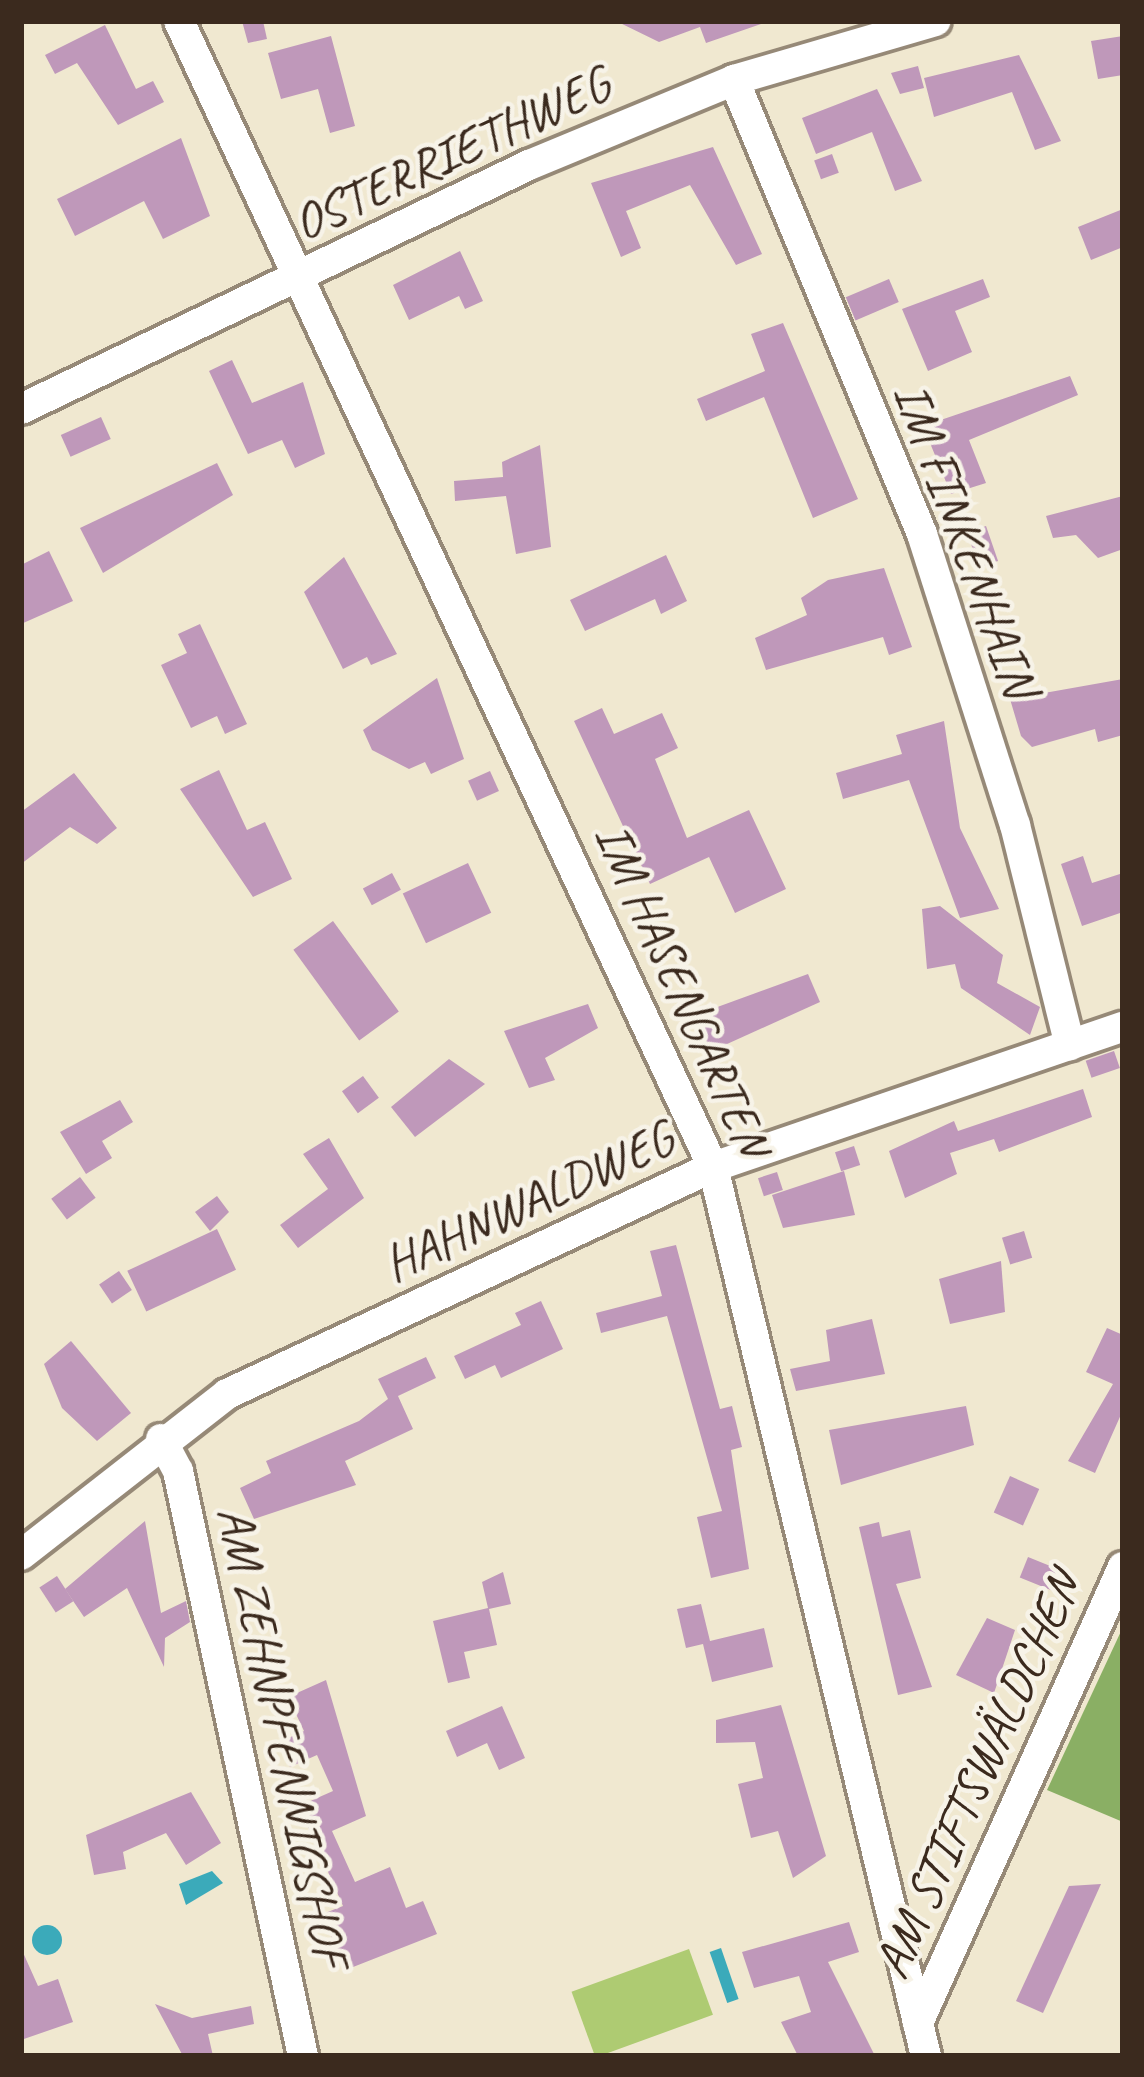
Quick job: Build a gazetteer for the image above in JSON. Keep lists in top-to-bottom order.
{
  "streets": {
    "street": [
      "OSTERRIETHWEG",
      "IM FINKENHAIN",
      "IM HASENGARTEN",
      "HAHNWALDWEG",
      "AM ZEHNPFENNIGSHOF",
      "AM STIFTSWÄLDCHEN"
    ]
  },
  "crossings": [
    ["OSTERRIETHWEG", "IM FINKENHAIN"],
    ["OSTERRIETHWEG", "IM HASENGARTEN"],
    ["IM FINKENHAIN", "HAHNWALDWEG"],
    ["IM HASENGARTEN", "HAHNWALDWEG"],
    ["IM HASENGARTEN", "AM STIFTSWÄLDCHEN"],
    ["HAHNWALDWEG", "AM ZEHNPFENNIGSHOF"]
  ]
}
